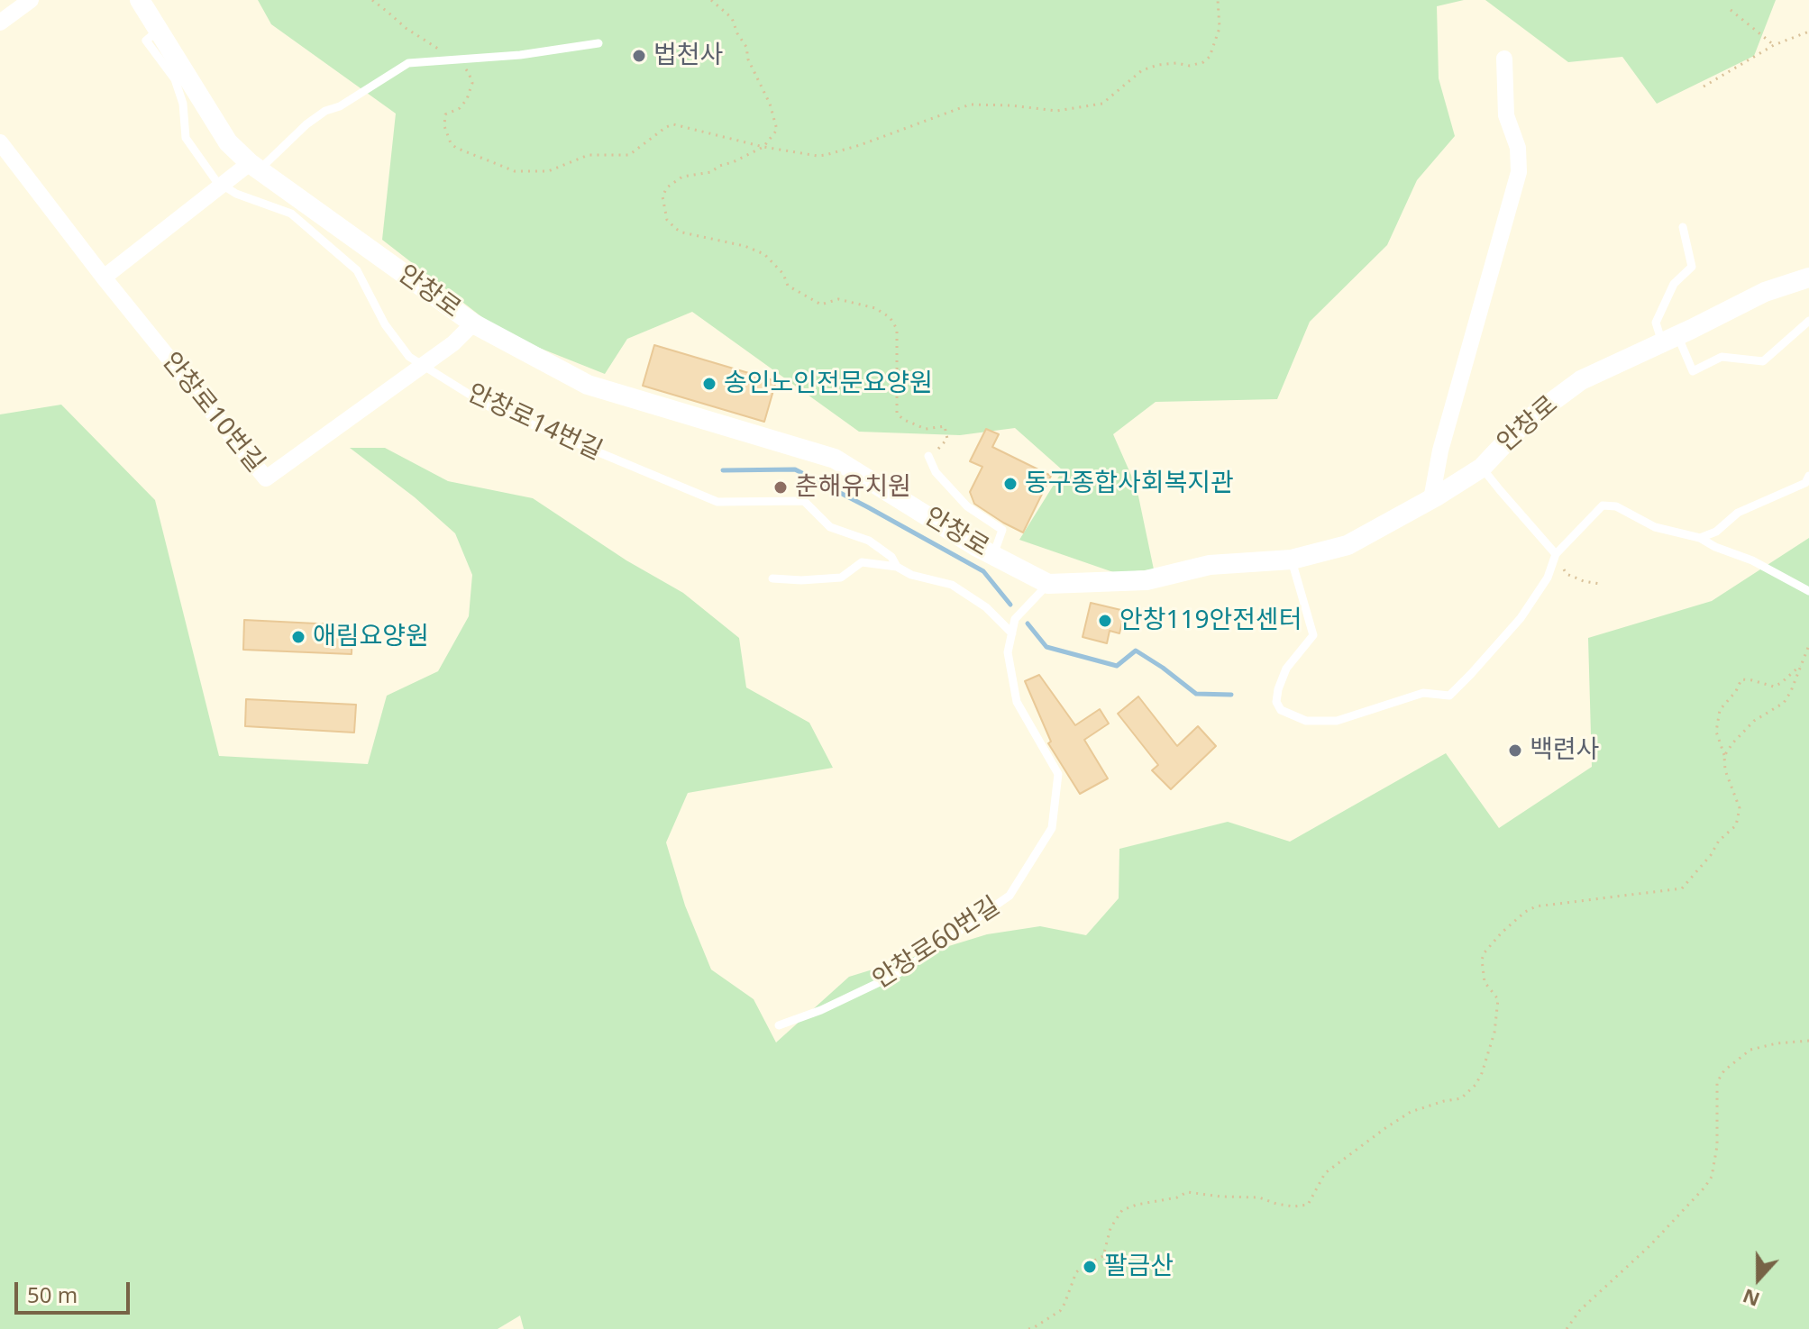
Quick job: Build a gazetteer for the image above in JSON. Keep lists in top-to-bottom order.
{
  "streets": {
    "street": ["안창로", "안창로10번길"],
    "lane": ["안창로14번길", "안창로60번길"]
  },
  "crossings": [
    ["안창로", "안창로10번길"],
    ["안창로", "안창로14번길"],
    ["안창로", "안창로60번길"]
  ],
  "places": [
    "법천사",
    "송인노인전문요양원",
    "동구종합사회복지관",
    "춘해유치원",
    "안창119안전센터",
    "애림요양원",
    "백련사",
    "팔금산"
  ],
  "scale_bar": "50 m",
  "north": "bottom"
}
